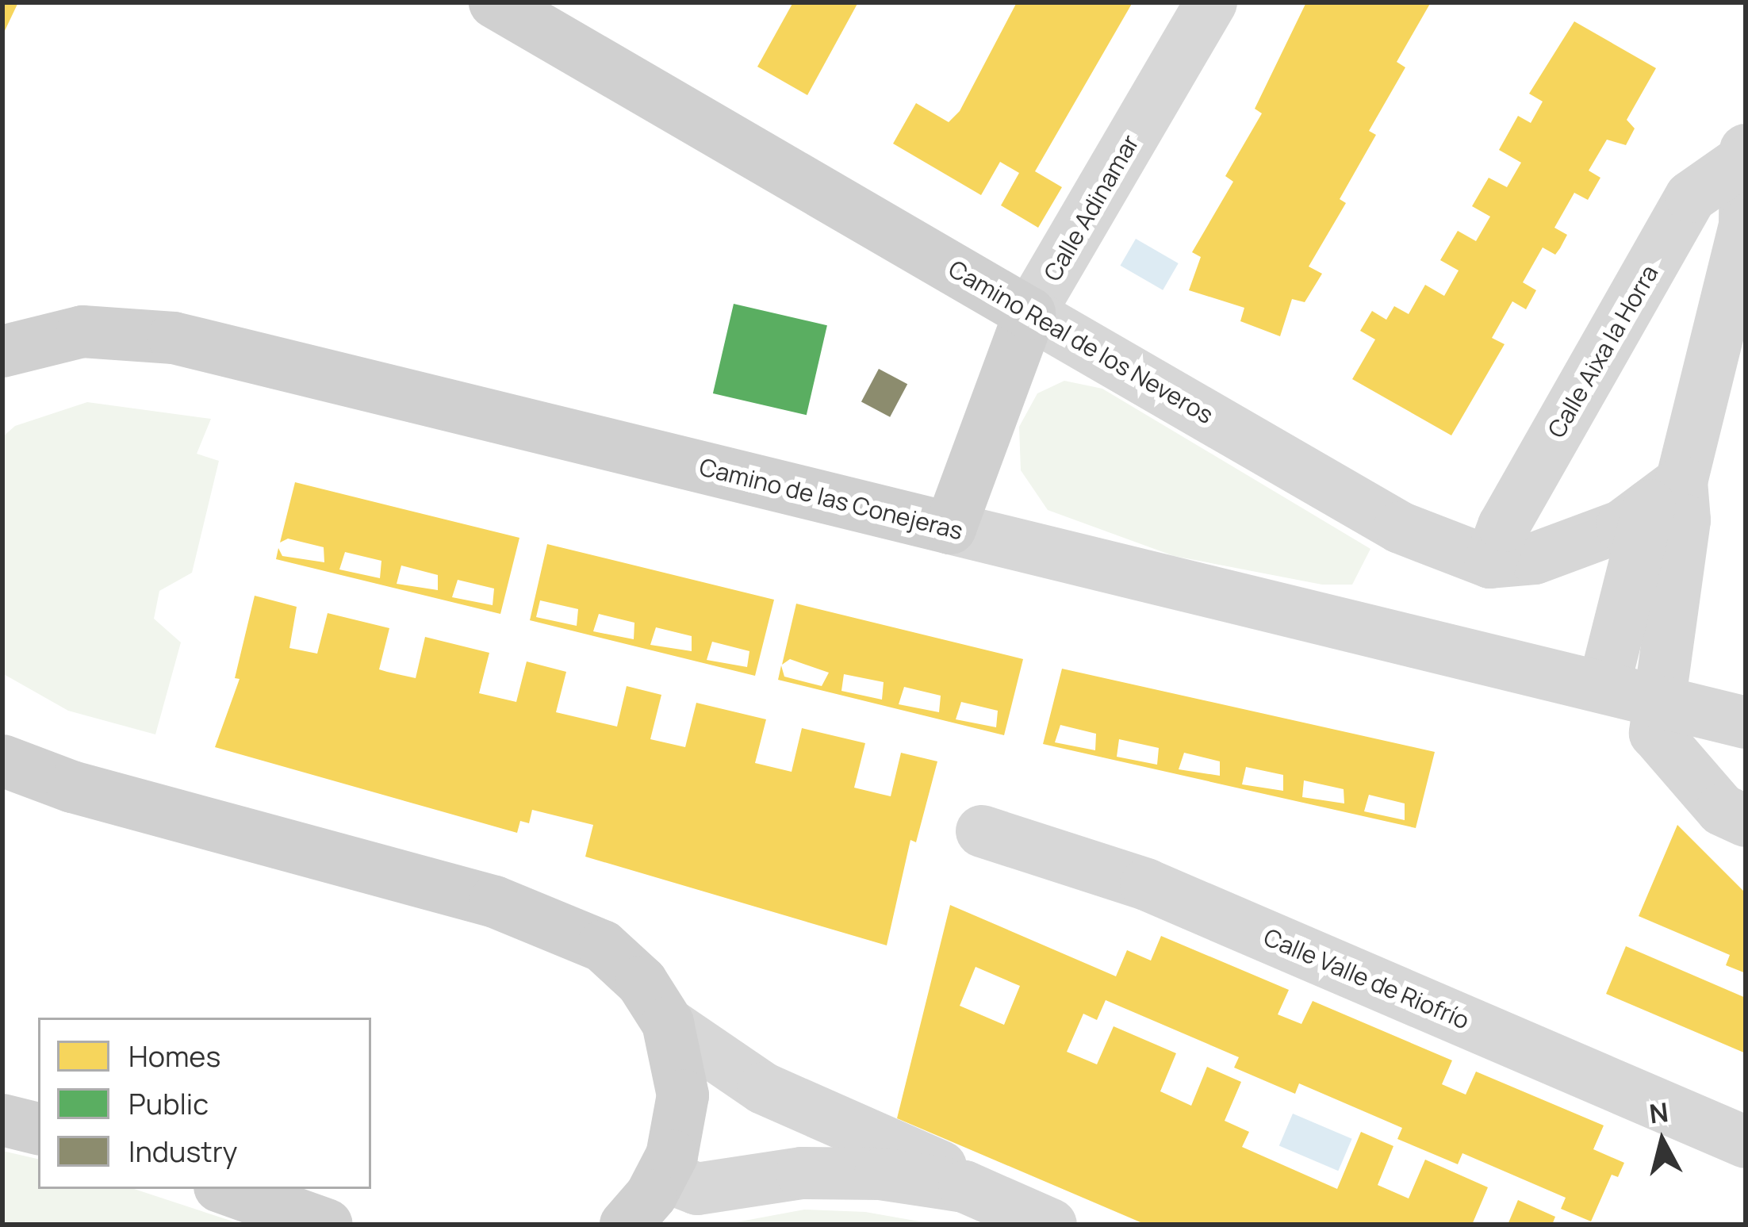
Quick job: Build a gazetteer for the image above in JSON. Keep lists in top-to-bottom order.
{
  "streets": {
    "main road": ["Calle Adinamar", "Camino Real de los Neveros", "Camino de las Conejeras"],
    "street": ["Calle Aixa la Horra", "Calle Valle de Riofrío"]
  },
  "crossings": [
    ["Calle Adinamar", "Camino Real de los Neveros"],
    ["Calle Adinamar", "Camino de las Conejeras"],
    ["Camino Real de los Neveros", "Calle Aixa la Horra"],
    ["Calle Aixa la Horra", "Camino de las Conejeras"]
  ],
  "legend": ["Homes", "Public", "Industry"],
  "north": "top"
}
